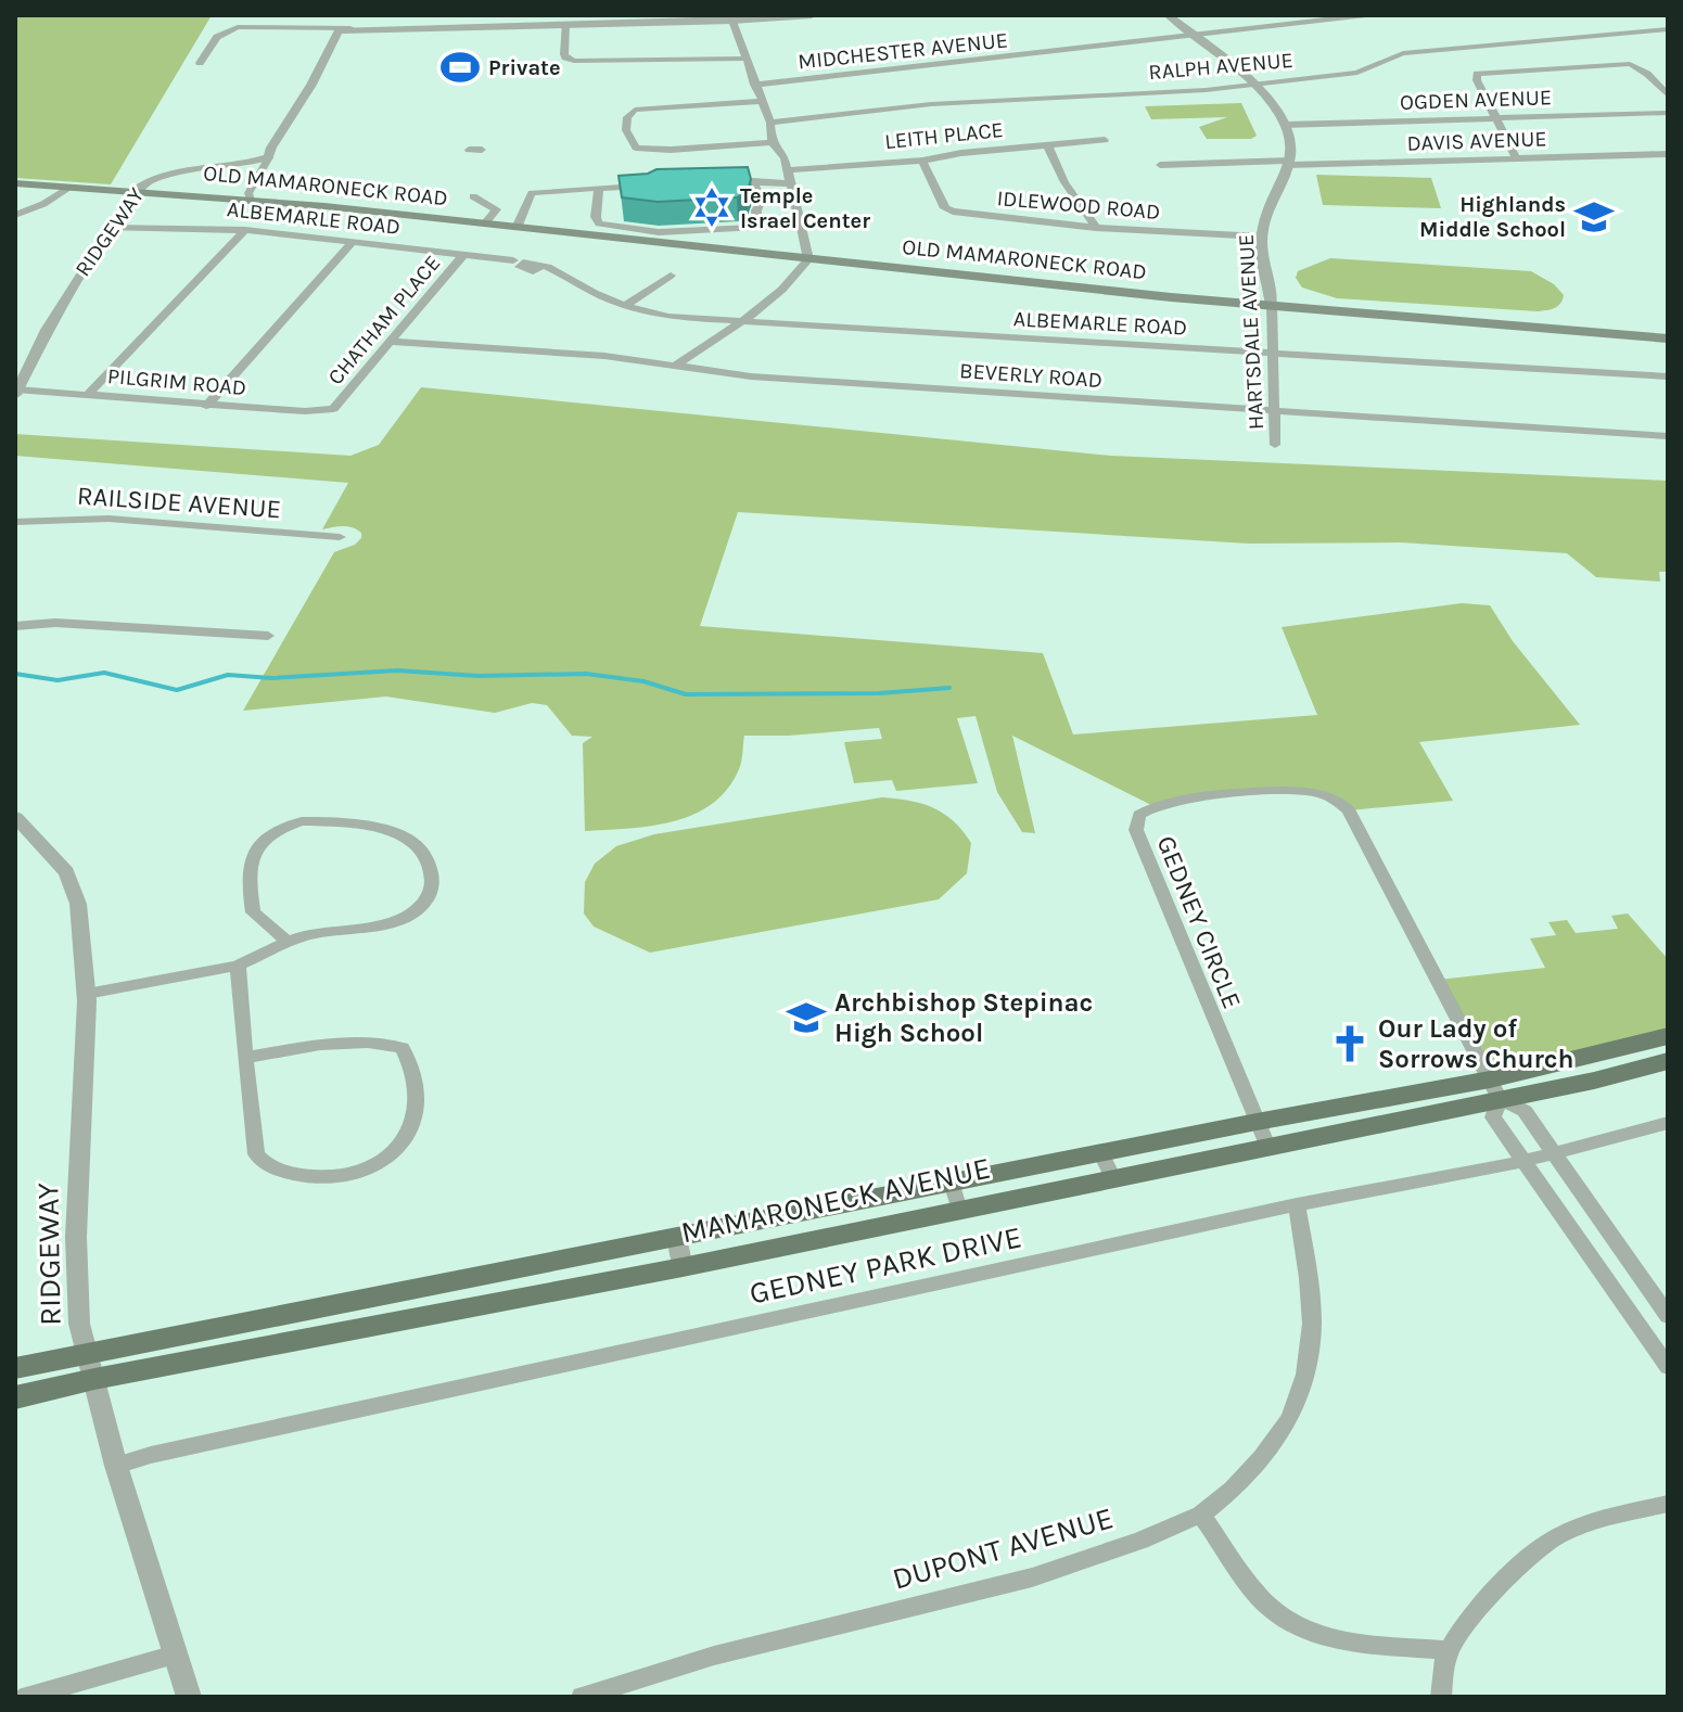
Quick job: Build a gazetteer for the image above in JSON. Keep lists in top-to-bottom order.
{
  "streets": {
    "main road": ["OLD MAMARONECK ROAD", "MAMARONECK AVENUE"],
    "street": [
      "MIDCHESTER AVENUE",
      "RALPH AVENUE",
      "OGDEN AVENUE",
      "LEITH PLACE",
      "DAVIS AVENUE",
      "IDLEWOOD ROAD",
      "ALBEMARLE ROAD",
      "RIDGEWAY",
      "CHATHAM PLACE",
      "HARTSDALE AVENUE",
      "BEVERLY ROAD",
      "PILGRIM ROAD",
      "RAILSIDE AVENUE",
      "GEDNEY CIRCLE",
      "GEDNEY PARK DRIVE",
      "DUPONT AVENUE"
    ]
  },
  "crossings": [
    ["OGDEN AVENUE", "HARTSDALE AVENUE"],
    ["LEITH PLACE", "IDLEWOOD ROAD"],
    ["DAVIS AVENUE", "HARTSDALE AVENUE"],
    ["OLD MAMARONECK ROAD", "RIDGEWAY"],
    ["OLD MAMARONECK ROAD", "HARTSDALE AVENUE"],
    ["IDLEWOOD ROAD", "HARTSDALE AVENUE"],
    ["ALBEMARLE ROAD", "RIDGEWAY"],
    ["ALBEMARLE ROAD", "CHATHAM PLACE"],
    ["ALBEMARLE ROAD", "HARTSDALE AVENUE"],
    ["RIDGEWAY", "PILGRIM ROAD"],
    ["RIDGEWAY", "MAMARONECK AVENUE"],
    ["RIDGEWAY", "GEDNEY PARK DRIVE"],
    ["CHATHAM PLACE", "BEVERLY ROAD"],
    ["CHATHAM PLACE", "PILGRIM ROAD"],
    ["HARTSDALE AVENUE", "BEVERLY ROAD"],
    ["GEDNEY CIRCLE", "MAMARONECK AVENUE"],
    ["GEDNEY PARK DRIVE", "DUPONT AVENUE"]
  ],
  "places": {
    "sports": ["Private"],
    "synagogue": ["Temple Israel Center"],
    "school or university": ["Highlands Middle School", "Archbishop Stepinac High School"],
    "church": ["Our Lady of Sorrows Church"]
  }
}
